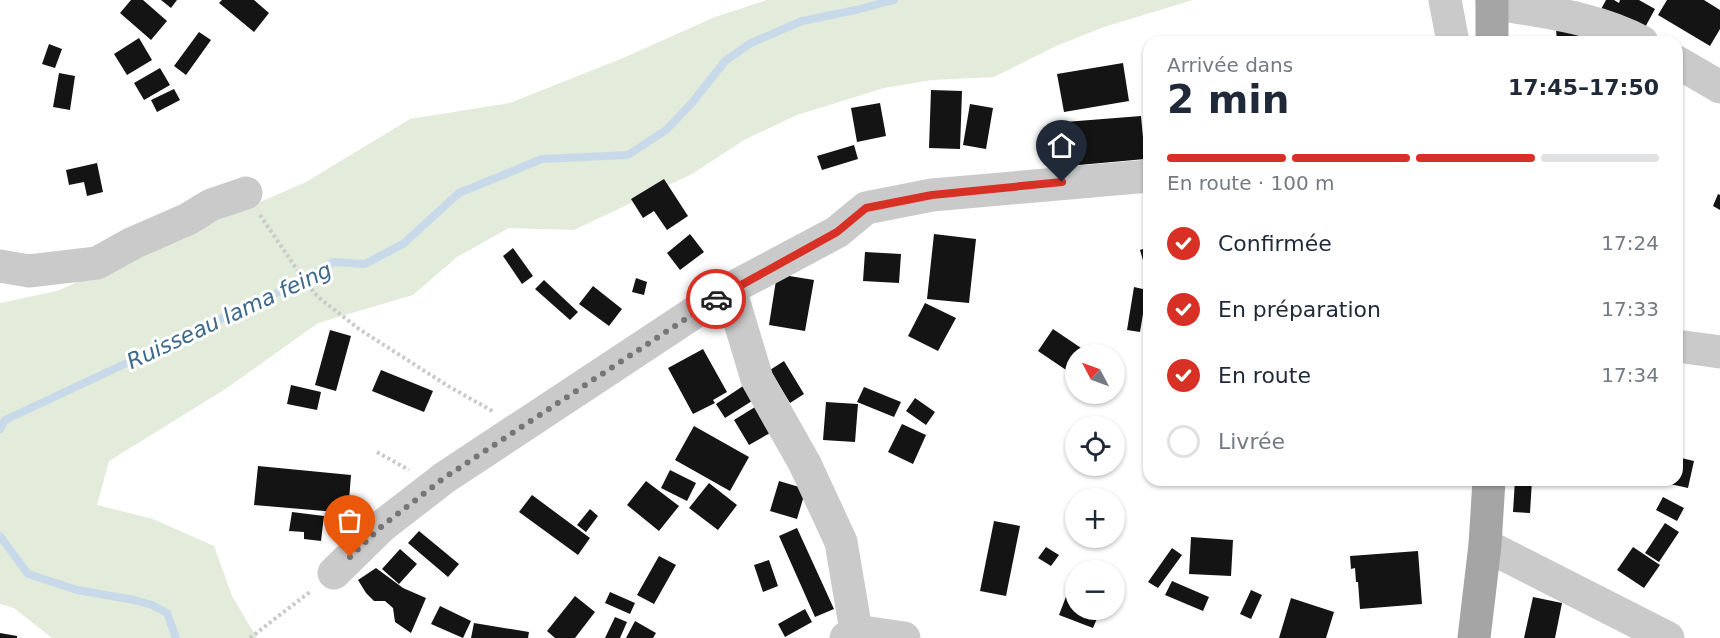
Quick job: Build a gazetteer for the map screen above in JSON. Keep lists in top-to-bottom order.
{
  "water": ["Ruisseau lama feing"],
  "north": "top left",
  "page": {
    "heading": ["2 min", "Arrivée dans", "17:45–17:50"],
    "bar": "En route · 100 m",
    "list": [
      ["Confirmée", "17:24"],
      ["En préparation", "17:33"],
      ["En route", "17:34"],
      "Livrée"
    ],
    "map_buttons": ["+", "−"]
  }
}
